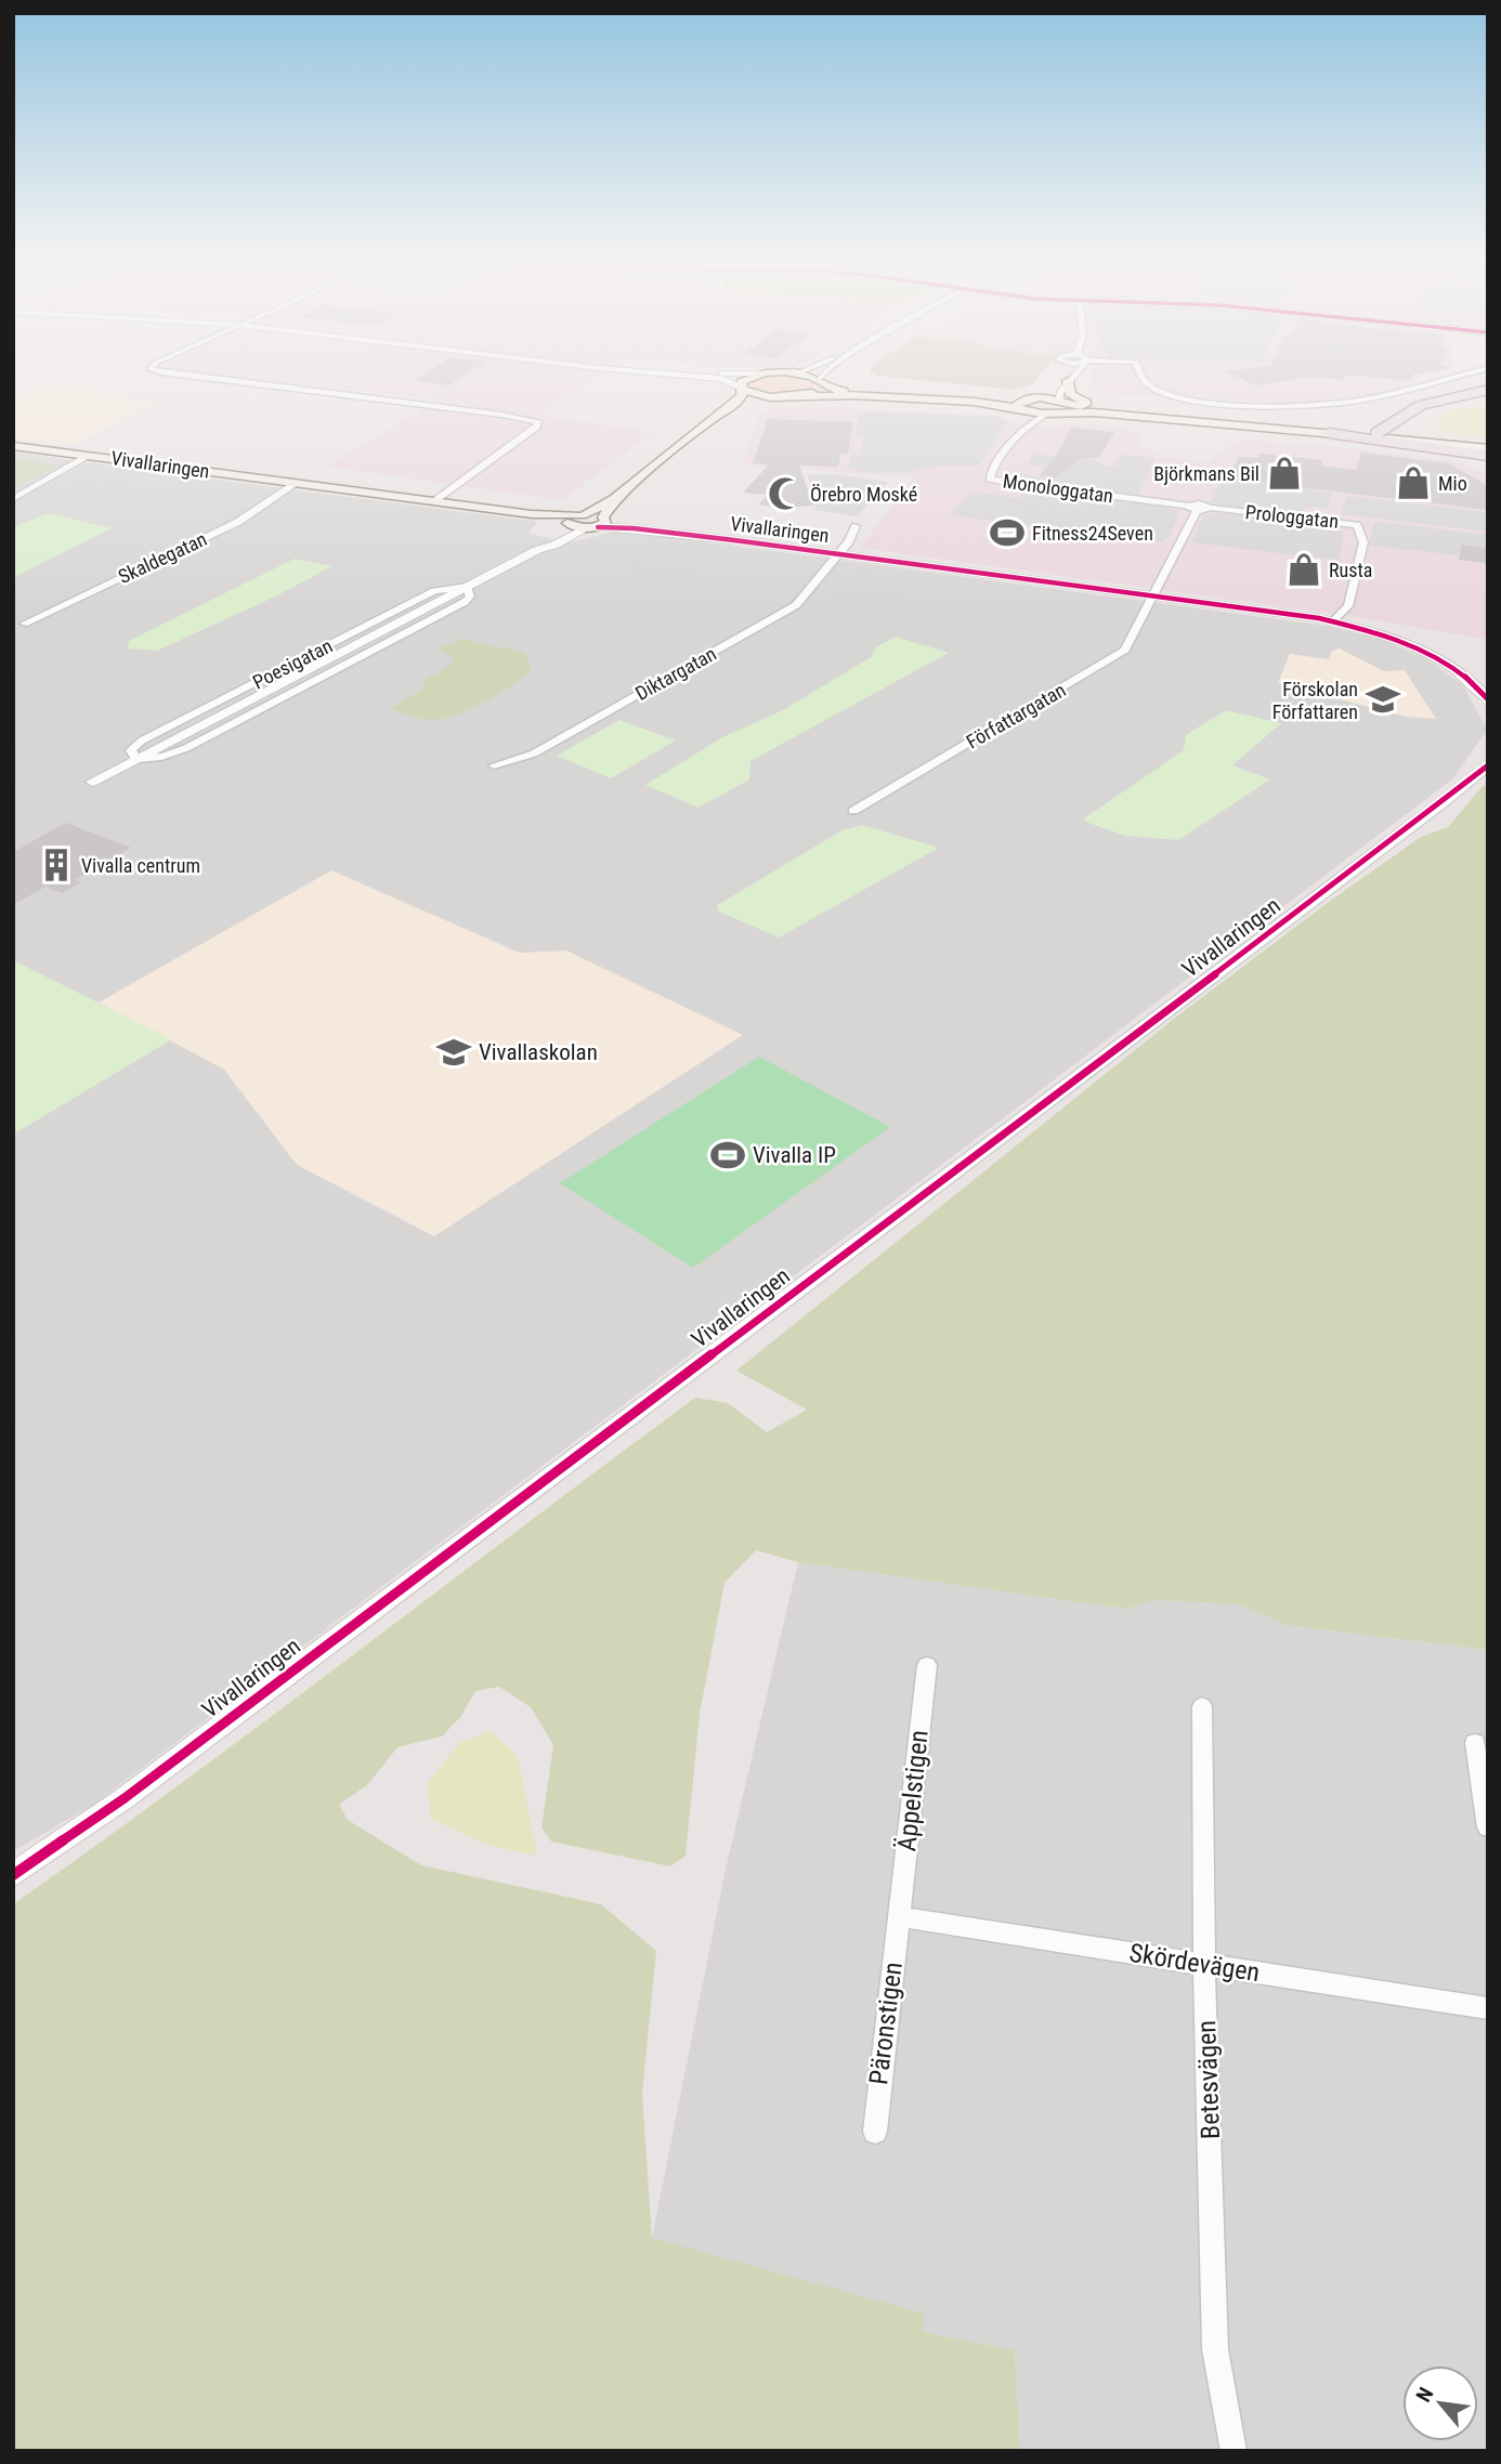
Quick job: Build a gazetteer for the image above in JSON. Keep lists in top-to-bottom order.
{
  "streets": {
    "main road": ["Vivallaringen", "Poesigatan"],
    "street": [
      "Monologgatan",
      "Prologgatan",
      "Skaldegatan",
      "Diktargatan",
      "Författargatan",
      "Äppelstigen",
      "Skördevägen",
      "Päronstigen",
      "Betesvägen"
    ]
  },
  "crossings": [
    ["Vivallaringen", "Prologgatan"],
    ["Vivallaringen", "Skaldegatan"],
    ["Vivallaringen", "Poesigatan"],
    ["Vivallaringen", "Diktargatan"],
    ["Vivallaringen", "Författargatan"],
    ["Äppelstigen", "Skördevägen"],
    ["Äppelstigen", "Päronstigen"],
    ["Skördevägen", "Päronstigen"],
    ["Skördevägen", "Betesvägen"]
  ],
  "places": {
    "shop": ["Björkmans Bil", "Mio", "Rusta"],
    "mosque": ["Örebro Moské"],
    "sports": ["Fitness24Seven", "Vivalla IP"],
    "school or university": ["Förskolan Författaren", "Vivallaskolan"],
    "building": ["Vivalla centrum"]
  },
  "north": "top left"
}
